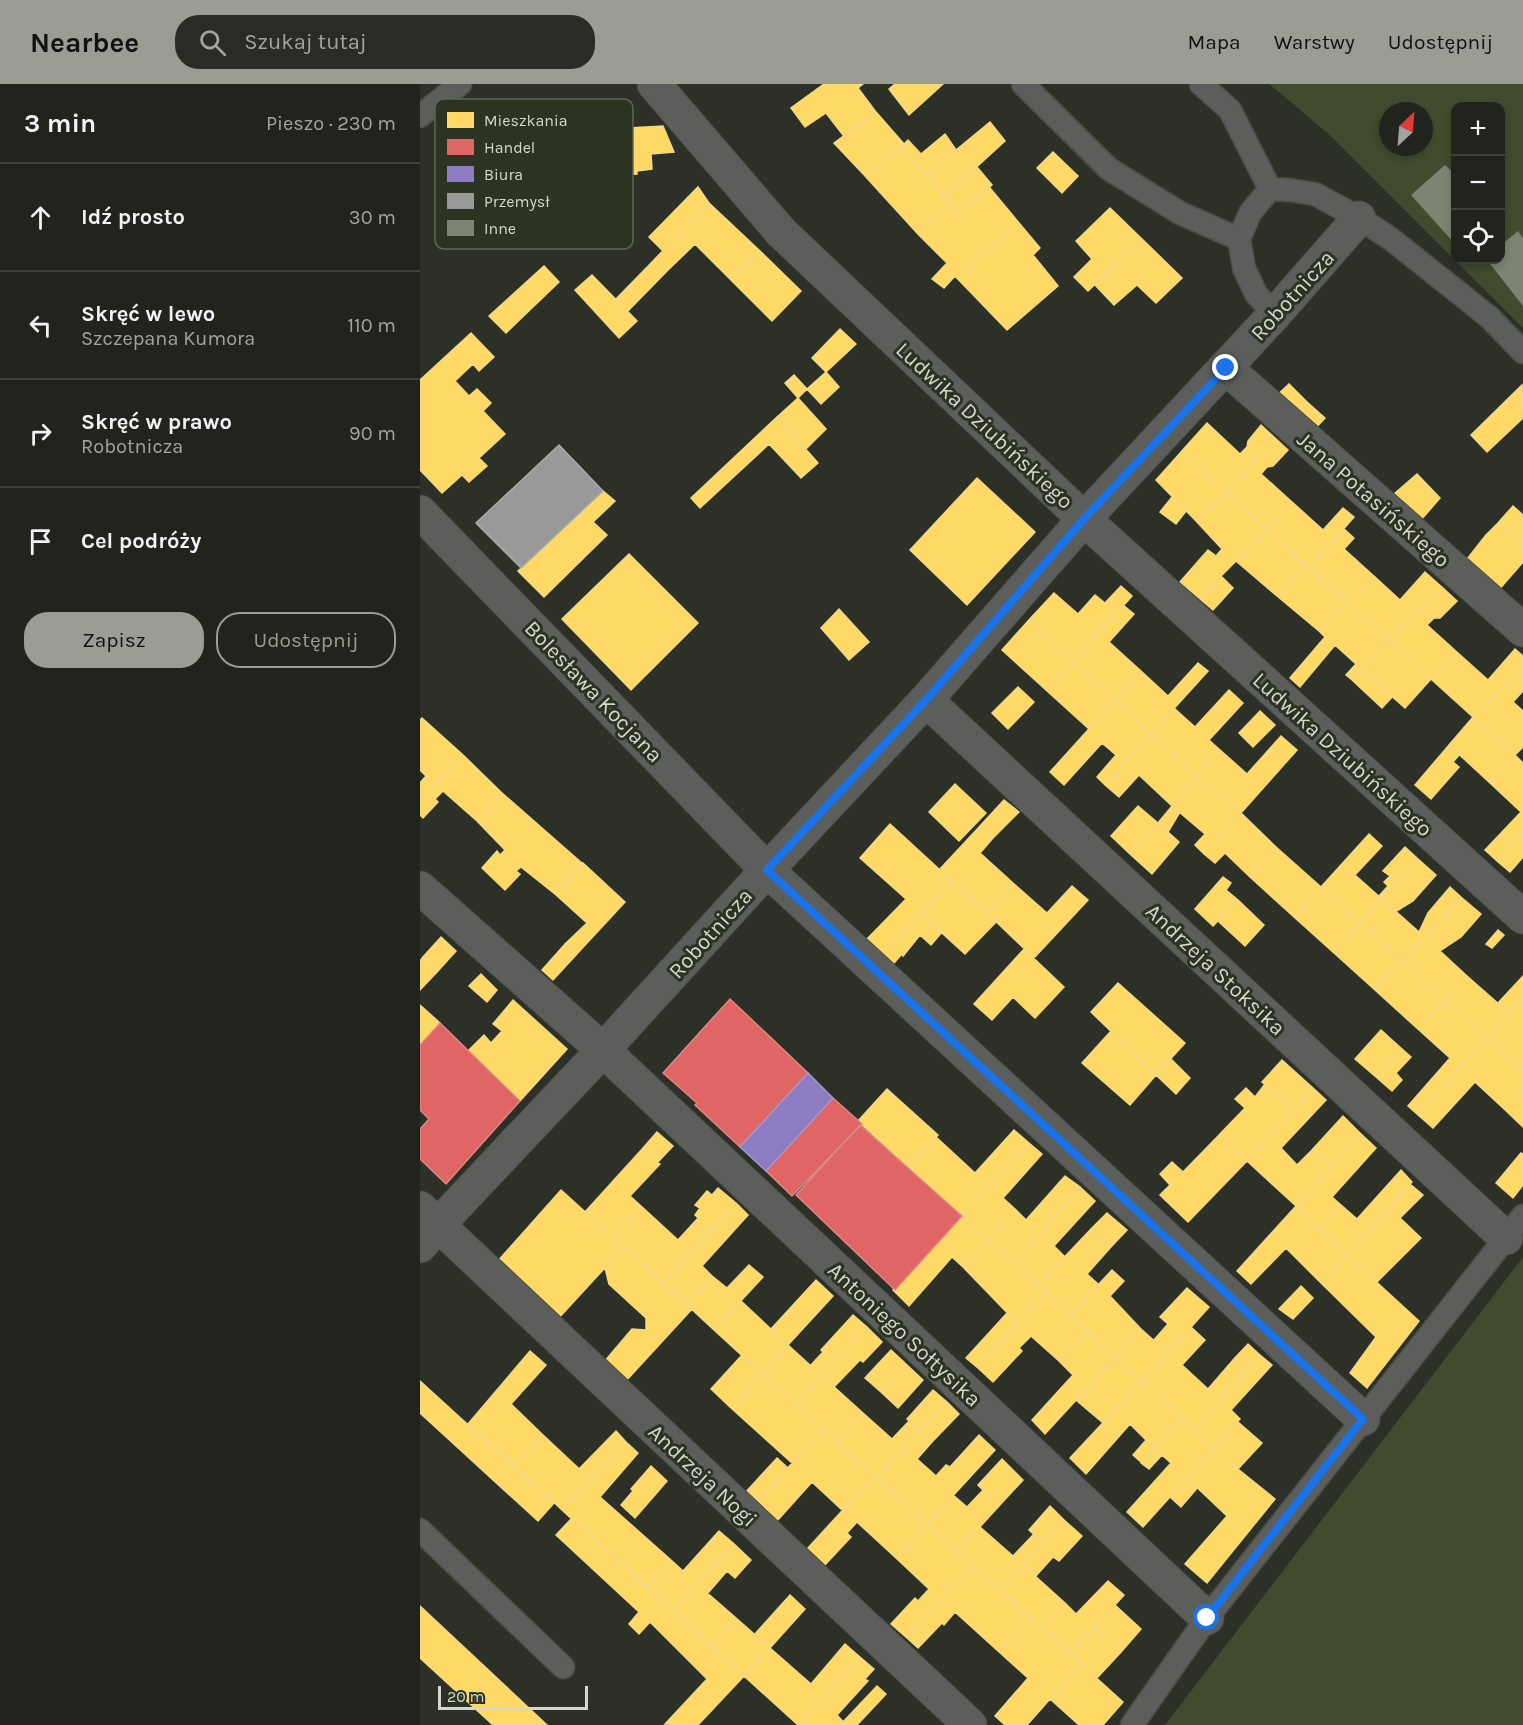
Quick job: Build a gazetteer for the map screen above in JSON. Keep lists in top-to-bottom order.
{
  "streets": {
    "street": [
      "Robotnicza",
      "Ludwika Dziubińskiego",
      "Jana Potasińskiego",
      "Bolesława Kocjana",
      "Andrzeja Stoksika",
      "Antoniego Sołtysika",
      "Andrzeja Nogi"
    ]
  },
  "crossings": [
    ["Robotnicza", "Ludwika Dziubińskiego"],
    ["Robotnicza", "Jana Potasińskiego"],
    ["Robotnicza", "Bolesława Kocjana"],
    ["Robotnicza", "Andrzeja Stoksika"],
    ["Robotnicza", "Antoniego Sołtysika"],
    ["Robotnicza", "Andrzeja Nogi"]
  ],
  "legend": [
    "Mieszkania",
    "Handel",
    "Biura",
    "Przemysł",
    "Inne"
  ],
  "scale_bar": "20 m",
  "north": "top right",
  "page": {
    "header": "Nearbee",
    "search": "Szukaj tutaj",
    "nav": ["Mapa", "Warstwy", "Udostępnij"],
    "heading": ["3 min", "Pieszo · 230 m"],
    "map_buttons": ["+", "−"],
    "list": [
      ["Idź prosto", "30 m"],
      ["Skręć w lewo", "Szczepana Kumora", "110 m"],
      ["Skręć w prawo", "Robotnicza", "90 m"],
      "Cel podróży"
    ],
    "buttons": ["Zapisz", "Udostępnij"],
    "scale": "20 m"
  }
}
